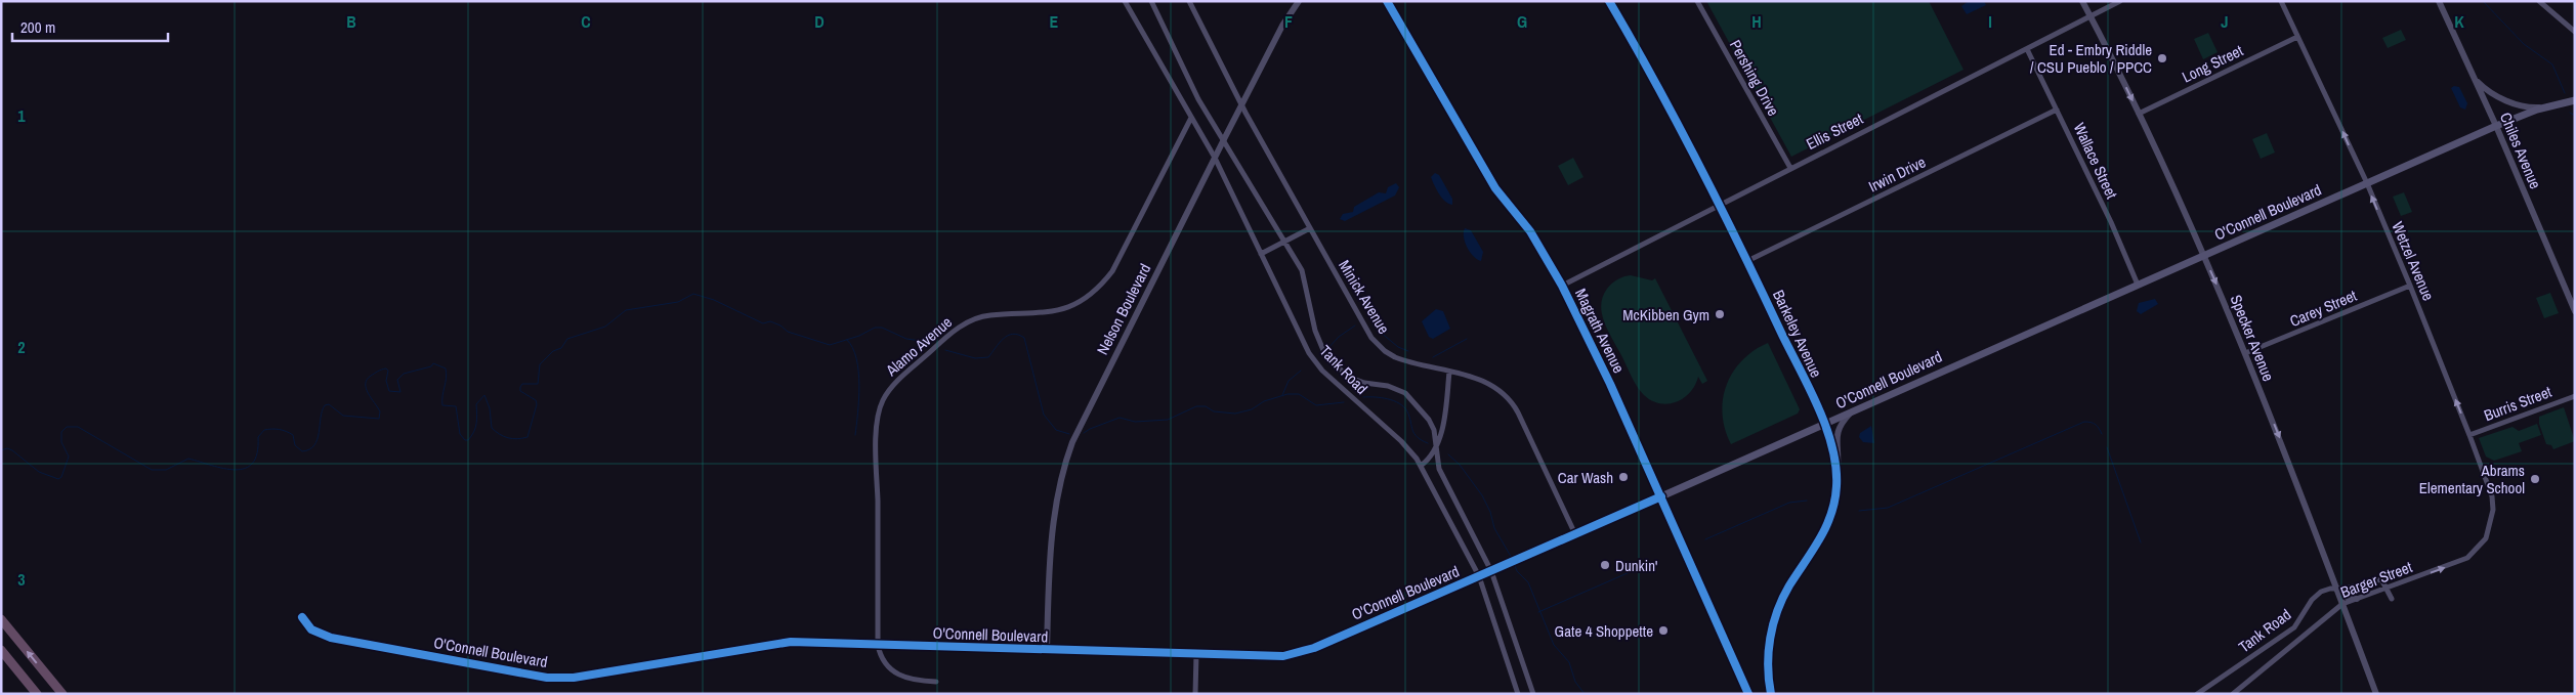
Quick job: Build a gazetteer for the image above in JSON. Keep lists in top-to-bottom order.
{
  "streets": {
    "main road": ["O'Connell Boulevard", "Magrath Avenue", "Barkeley Avenue"],
    "street": [
      "Long Street",
      "Pershing Drive",
      "Ellis Street",
      "Chiles Avenue",
      "Wallace Street",
      "Irwin Drive",
      "Wetzel Avenue",
      "Minick Avenue",
      "Carey Street",
      "Nelson Boulevard",
      "Specker Avenue",
      "Alamo Avenue",
      "Tank Road",
      "Burris Street",
      "Barger Street"
    ]
  },
  "crossings": [
    ["Long Street", "Wetzel Avenue"],
    ["Long Street", "Specker Avenue"],
    ["Pershing Drive", "Ellis Street"],
    ["Ellis Street", "Wallace Street"],
    ["Ellis Street", "Magrath Avenue"],
    ["Ellis Street", "Barkeley Avenue"],
    ["Ellis Street", "Specker Avenue"],
    ["Chiles Avenue", "O'Connell Boulevard"],
    ["Wallace Street", "Irwin Drive"],
    ["Wallace Street", "O'Connell Boulevard"],
    ["Irwin Drive", "Barkeley Avenue"],
    ["O'Connell Boulevard", "Wetzel Avenue"],
    ["O'Connell Boulevard", "Minick Avenue"],
    ["O'Connell Boulevard", "Nelson Boulevard"],
    ["O'Connell Boulevard", "Magrath Avenue"],
    ["O'Connell Boulevard", "Barkeley Avenue"],
    ["O'Connell Boulevard", "Specker Avenue"],
    ["O'Connell Boulevard", "Alamo Avenue"],
    ["O'Connell Boulevard", "Tank Road"],
    ["Wetzel Avenue", "Carey Street"],
    ["Wetzel Avenue", "Burris Street"],
    ["Wetzel Avenue", "Barger Street"],
    ["Minick Avenue", "Nelson Boulevard"],
    ["Carey Street", "Specker Avenue"],
    ["Nelson Boulevard", "Tank Road"],
    ["Specker Avenue", "Tank Road"],
    ["Specker Avenue", "Barger Street"],
    ["Alamo Avenue", "Tank Road"],
    ["Tank Road", "Barger Street"]
  ],
  "one_way": ["Wetzel Avenue", "Specker Avenue", "Barger Street"],
  "places": [
    "Ed - Embry Riddle / CSU Pueblo / PPCC",
    "McKibben Gym",
    "Car Wash",
    "Abrams Elementary School",
    "Dunkin'",
    "Gate 4 Shoppette"
  ],
  "scale_bar": "200 m",
  "grid": {
    "columns": [
      "B",
      "C",
      "D",
      "E",
      "F",
      "G",
      "H",
      "I",
      "J",
      "K"
    ],
    "rows": ["1", "2", "3"]
  }
}
